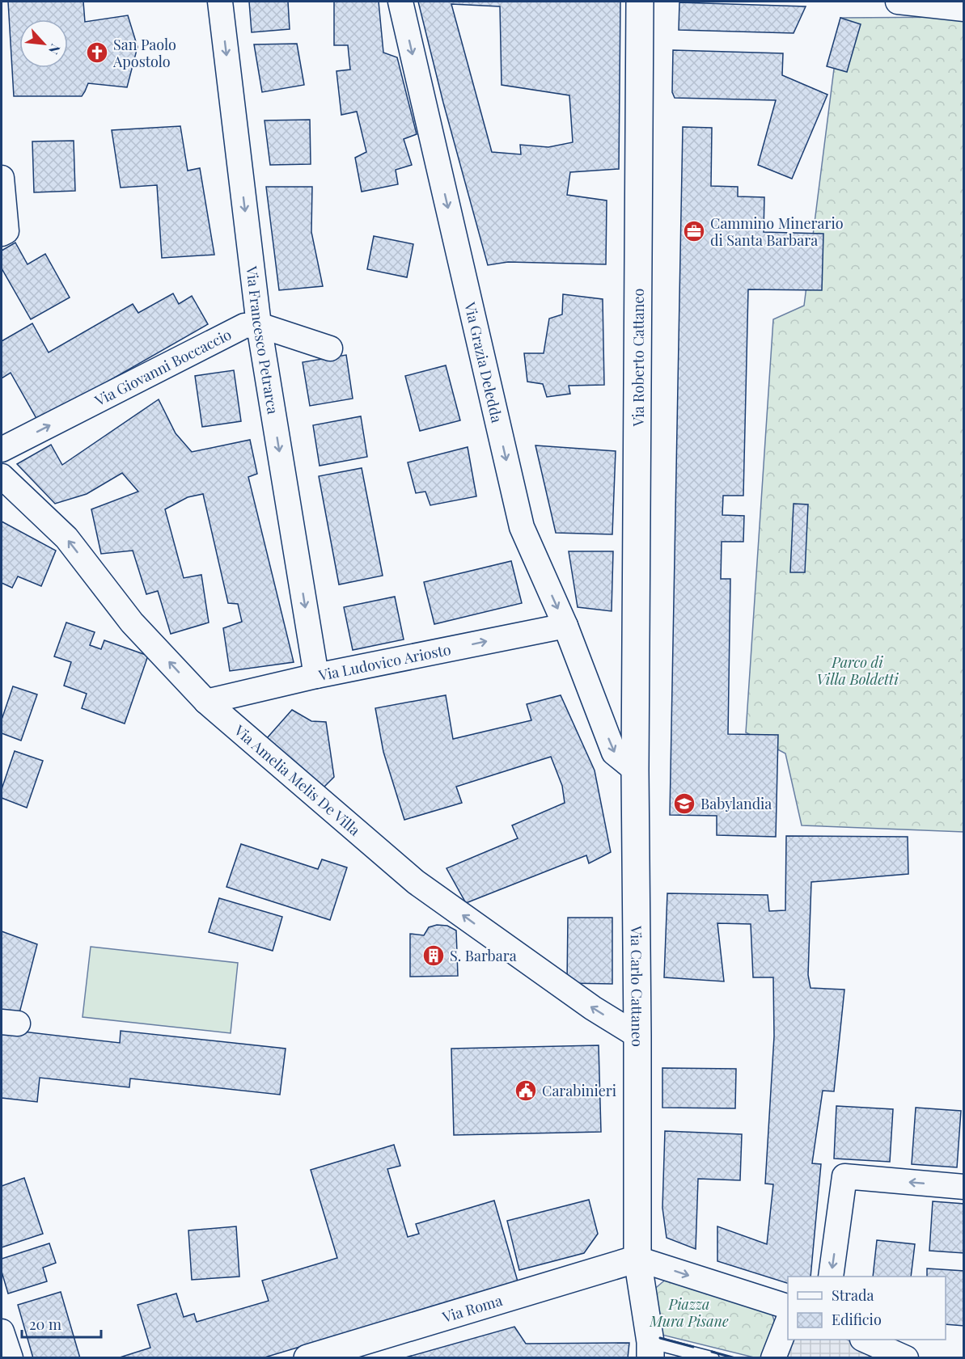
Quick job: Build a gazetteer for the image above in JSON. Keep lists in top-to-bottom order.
{
  "streets": {
    "main road": ["Via Roberto Cattaneo", "Via Carlo Cattaneo", "Via Roma"],
    "street": [
      "Via Francesco Petrarca",
      "Via Grazia Deledda",
      "Via Giovanni Boccaccio",
      "Via Ludovico Ariosto",
      "Via Amelia Melis De Villa"
    ]
  },
  "crossings": [
    ["Via Francesco Petrarca", "Via Giovanni Boccaccio"],
    ["Via Francesco Petrarca", "Via Ludovico Ariosto"],
    ["Via Roberto Cattaneo", "Via Carlo Cattaneo"],
    ["Via Grazia Deledda", "Via Ludovico Ariosto"],
    ["Via Grazia Deledda", "Via Carlo Cattaneo"],
    ["Via Ludovico Ariosto", "Via Amelia Melis De Villa"],
    ["Via Amelia Melis De Villa", "Via Carlo Cattaneo"],
    ["Via Carlo Cattaneo", "Via Roma"]
  ],
  "one_way": [
    "Via Francesco Petrarca",
    "Via Grazia Deledda",
    "Via Giovanni Boccaccio",
    "Via Ludovico Ariosto",
    "Via Amelia Melis De Villa"
  ],
  "parks": ["Parco di Villa Boldetti", "Piazza Mura Pisane"],
  "places": {
    "church": ["San Paolo Apostolo"],
    "office": ["Cammino Minerario di Santa Barbara"],
    "school or university": ["Babylandia"],
    "building": ["S. Barbara"],
    "public building": ["Carabinieri"]
  },
  "legend": ["Strada", "Edificio"],
  "scale_bar": "20 m",
  "north": "bottom right"
}
